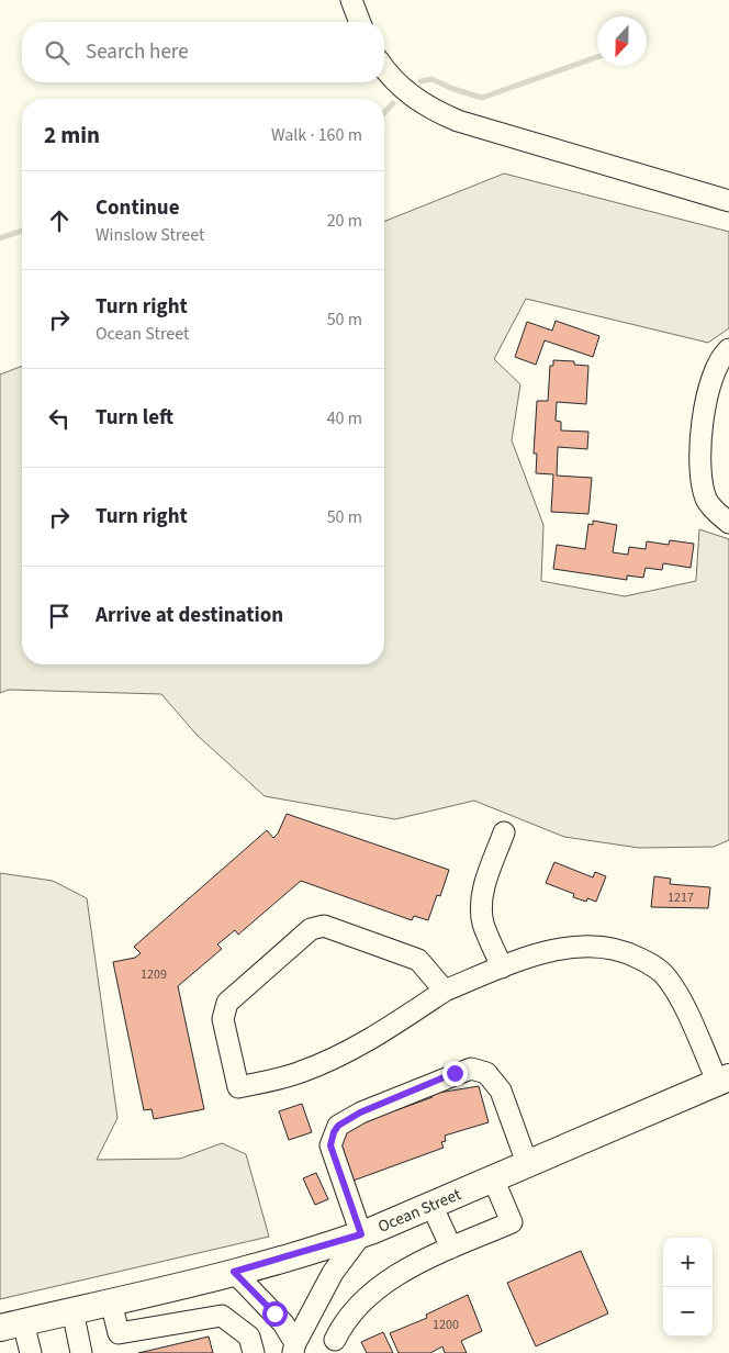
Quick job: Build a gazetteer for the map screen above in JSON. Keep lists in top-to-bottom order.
{
  "streets": {
    "main road": ["Ocean Street"]
  },
  "house_numbers": ["1217", "1209", "1200"],
  "north": "bottom",
  "page": {
    "search": "Search here",
    "heading": ["2 min", "Walk · 160 m"],
    "list": [
      ["Continue", "Winslow Street", "20 m"],
      ["Turn right", "Ocean Street", "50 m"],
      ["Turn left", "40 m"],
      ["Turn right", "50 m"],
      "Arrive at destination"
    ],
    "map_buttons": ["+", "−"]
  }
}
